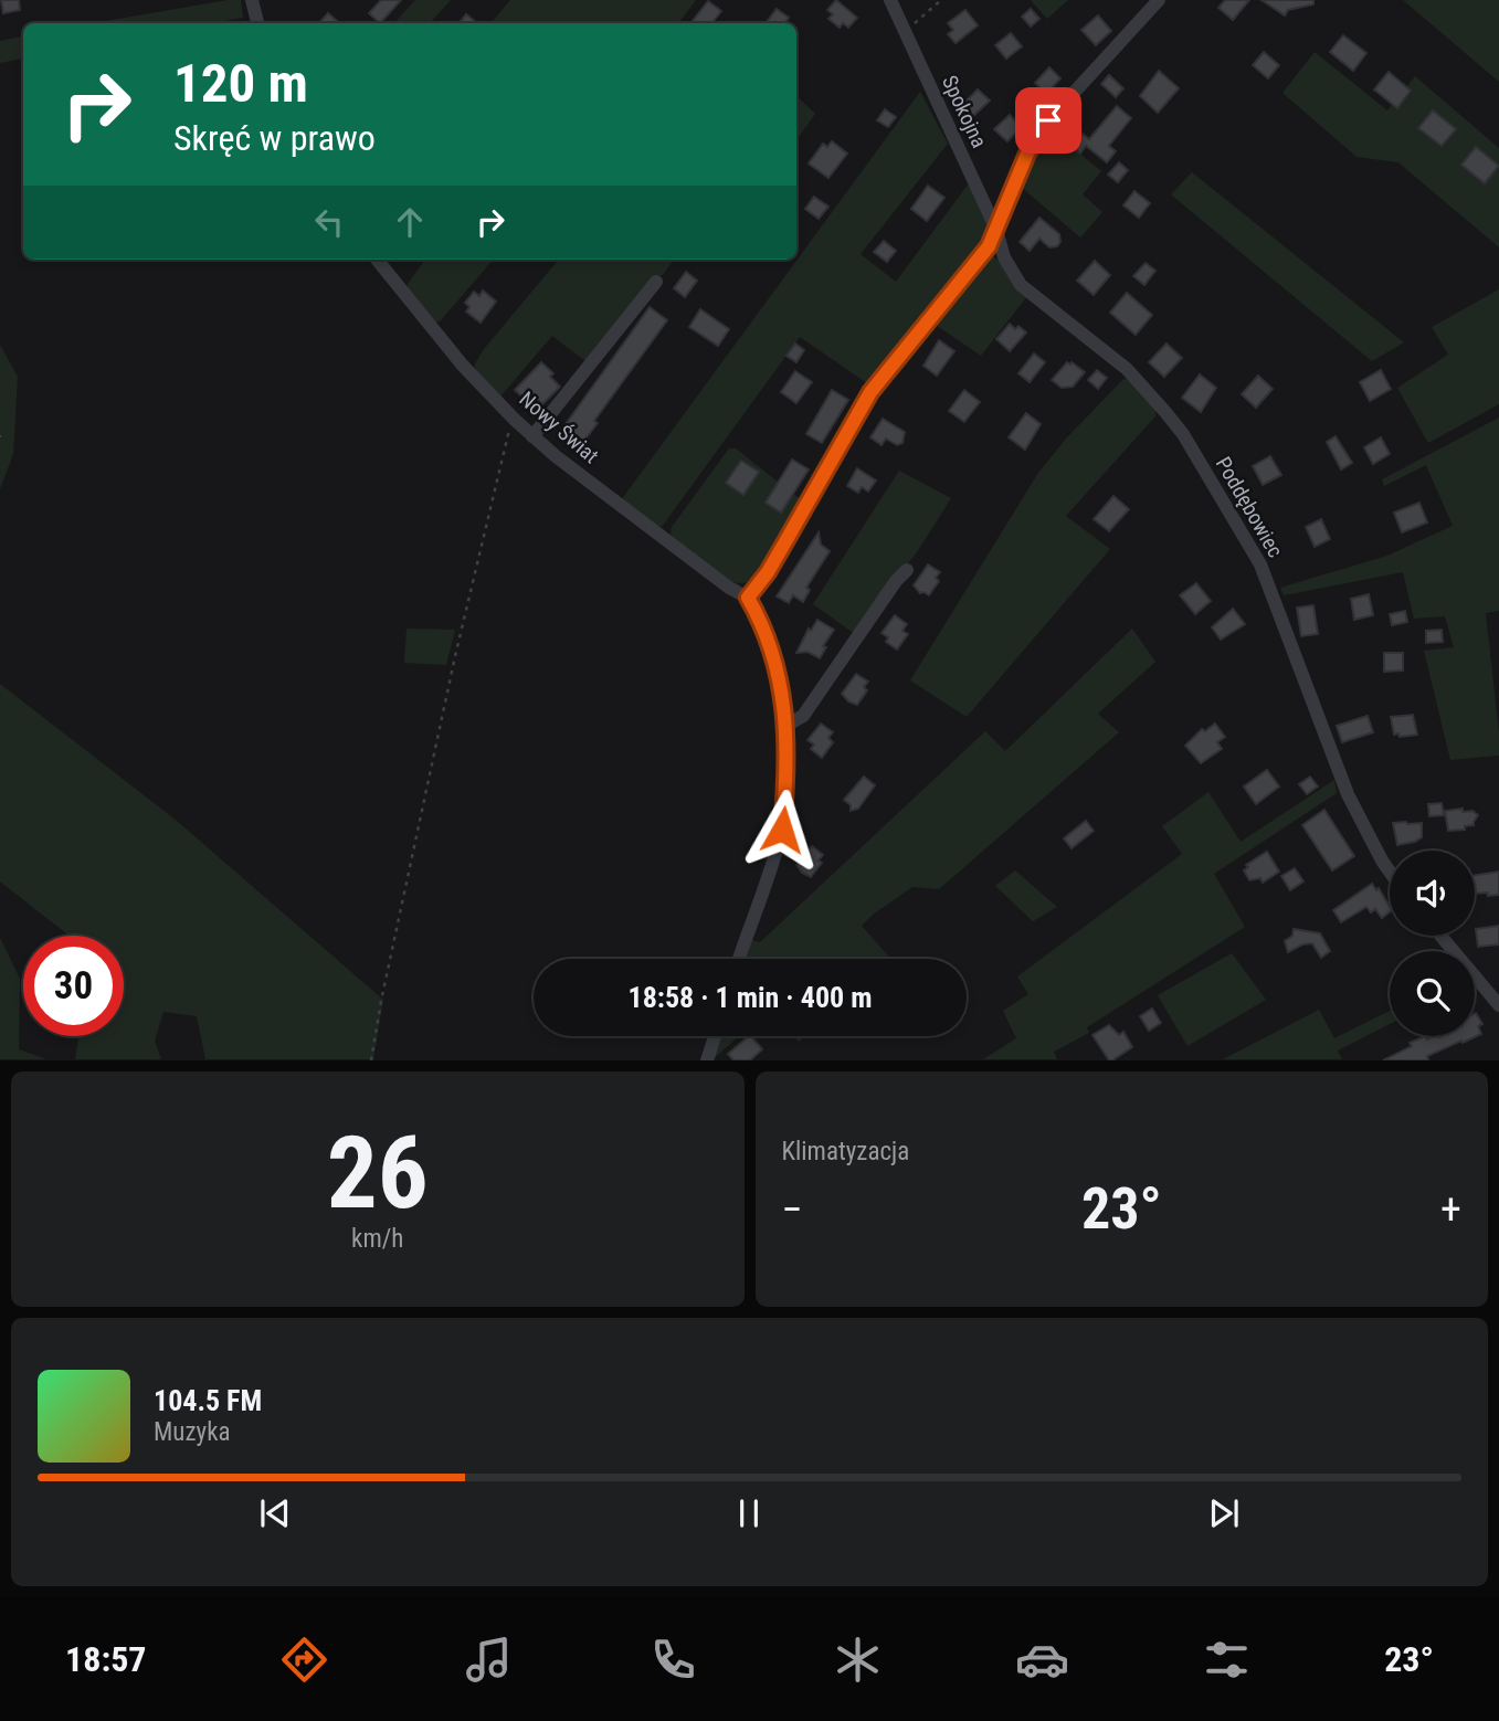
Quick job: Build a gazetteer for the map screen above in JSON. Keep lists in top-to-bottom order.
{
  "streets": {
    "street": ["Spokojna", "Nowy Świat", "Poddębowiec"]
  },
  "crossings": [
    ["Spokojna", "Poddębowiec"]
  ],
  "page": {
    "turn": ["120 m", "Skręć w prawo"],
    "limit": "30",
    "trip": "18:58 · 1 min · 400 m",
    "tile": [
      ["26", "km/h"],
      "Klimatyzacja"
    ],
    "heat": ["−", "23°", "+"],
    "song": ["104.5 FM", "Muzyka"],
    "tabs": ["18:57", "23°"]
  }
}
